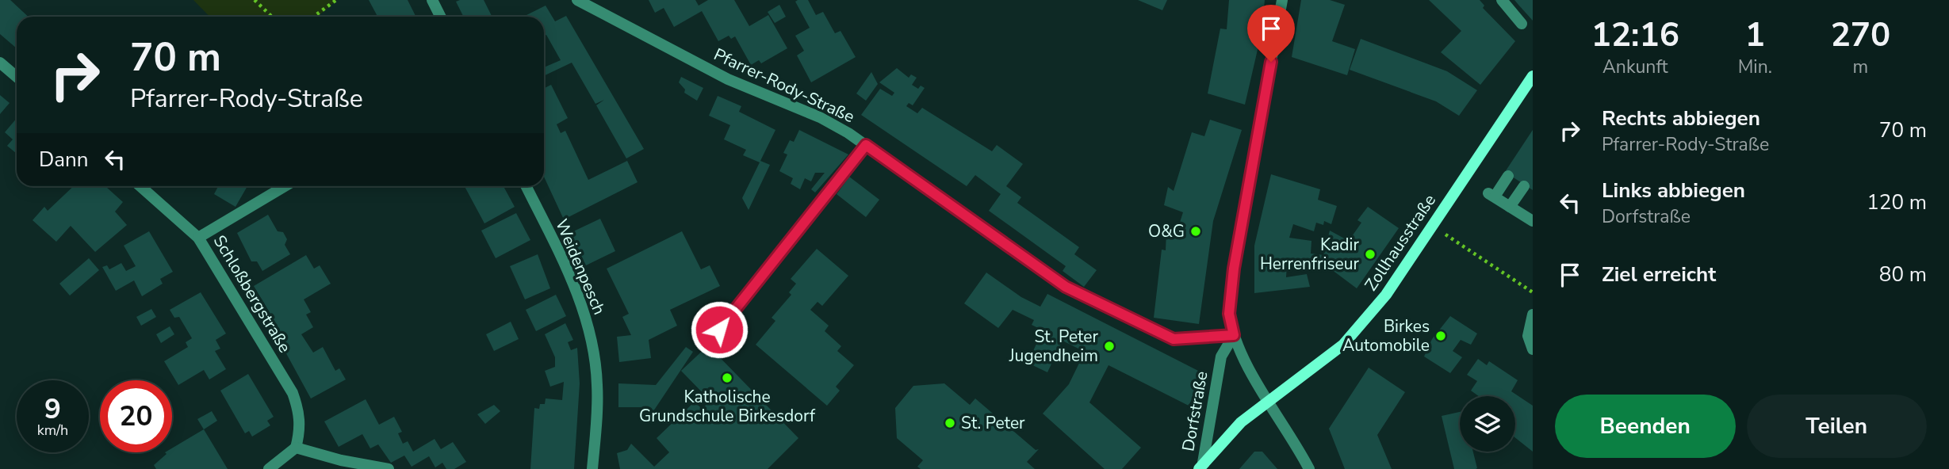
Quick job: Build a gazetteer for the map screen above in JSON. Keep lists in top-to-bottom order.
{
  "streets": {
    "street": [
      "Pfarrer-Rody-Straße",
      "Zollhausstraße",
      "Weidenpesch",
      "Schloßbergstraße",
      "Dorfstraße"
    ]
  },
  "crossings": [
    ["Pfarrer-Rody-Straße", "Dorfstraße"],
    ["Zollhausstraße", "Dorfstraße"]
  ],
  "places": [
    "O&G",
    "Kadir Herrenfriseur",
    "Birkes Automobile",
    "St. Peter Jugendheim",
    "Katholische Grundschule Birkesdorf",
    "St. Peter"
  ],
  "page": {
    "eta": [
      "12:16",
      "Ankunft",
      "1",
      "Min.",
      "270",
      "m"
    ],
    "turn": ["70 m", "Pfarrer-Rody-Straße"],
    "list": [
      {
        "name": "Rechts abbiegen",
        "note": "Pfarrer-Rody-Straße",
        "value": "70 m"
      },
      {
        "name": "Links abbiegen",
        "note": "Dorfstraße",
        "value": "120 m"
      },
      {
        "name": "Ziel erreicht",
        "value": "80 m"
      }
    ],
    "then": "Dann",
    "speed": "9 km/h",
    "limit": "20",
    "buttons": ["Beenden", "Teilen"]
  }
}
